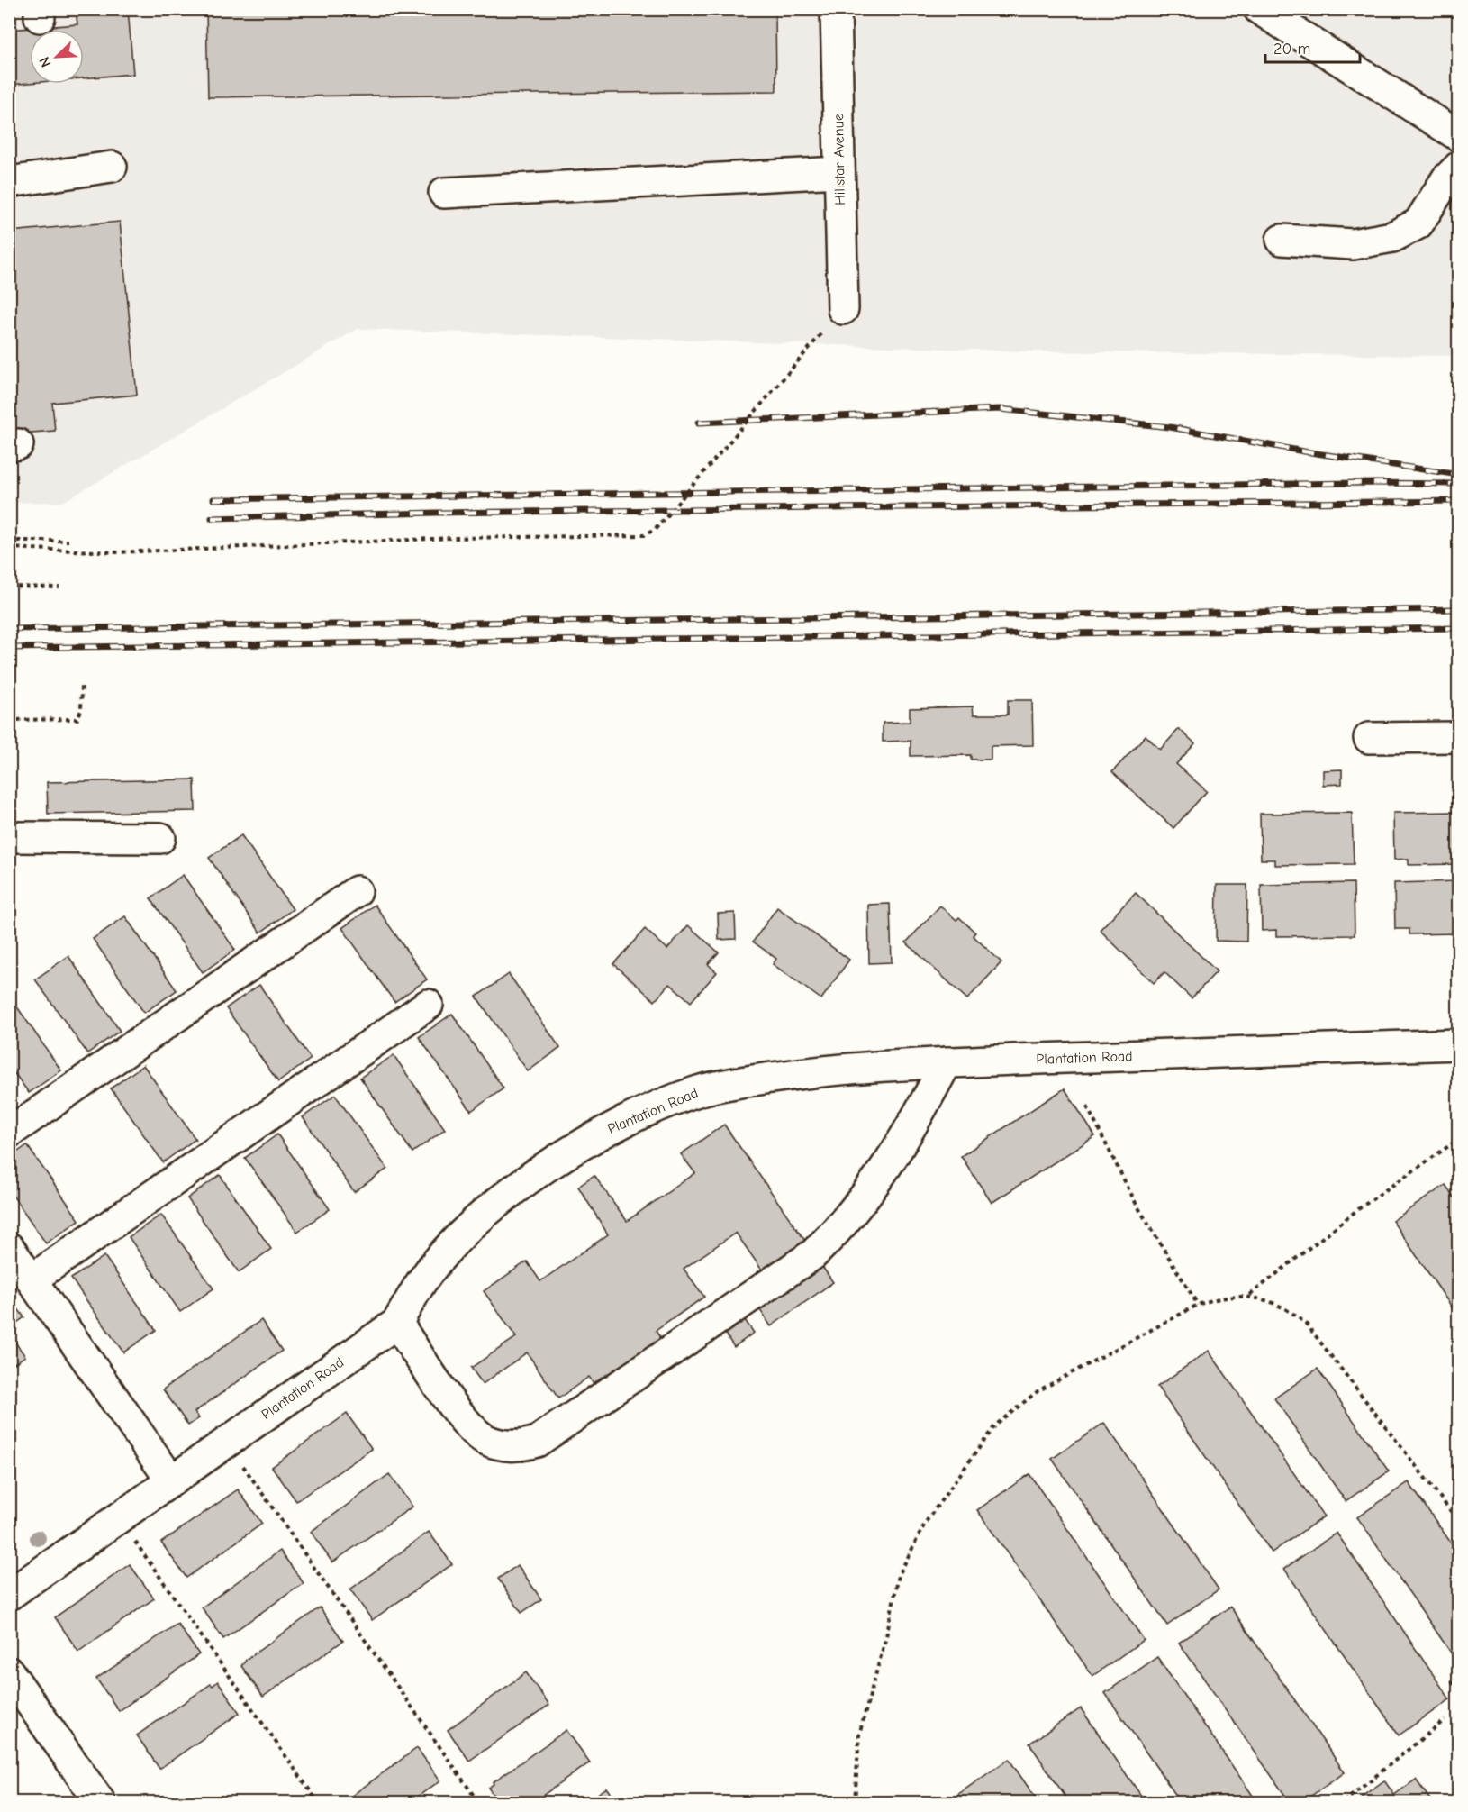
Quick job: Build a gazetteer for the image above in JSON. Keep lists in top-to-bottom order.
{
  "streets": {
    "street": ["Hillstar Avenue", "Plantation Road"]
  },
  "scale_bar": "20 m",
  "north": "bottom left"
}
